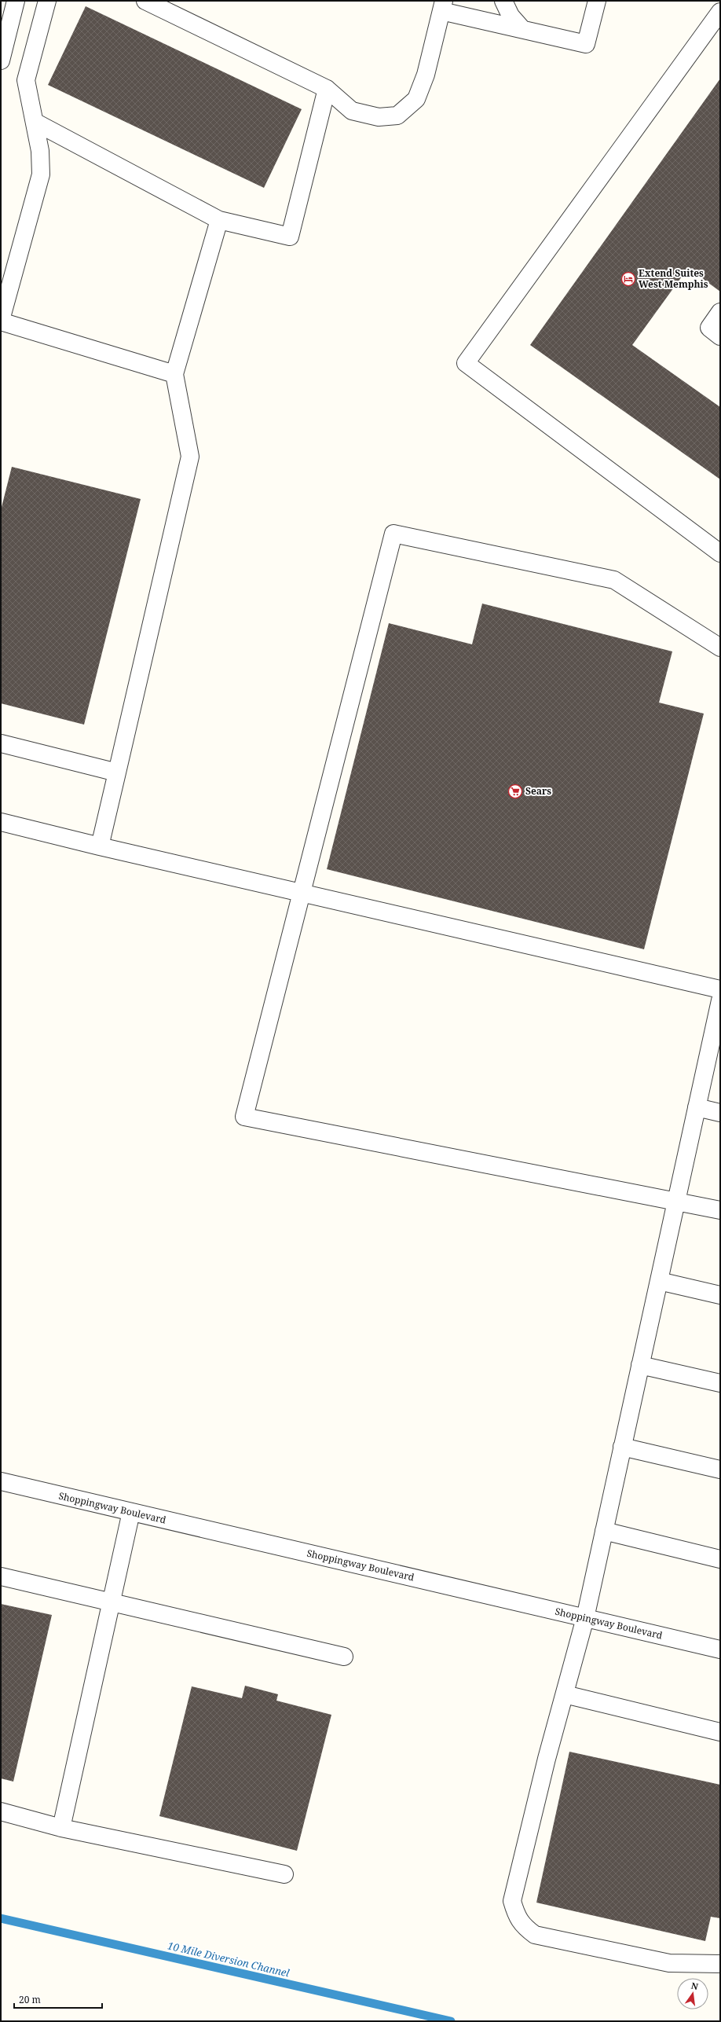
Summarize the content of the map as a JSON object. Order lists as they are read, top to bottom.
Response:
{
  "streets": {
    "street": ["Shoppingway Boulevard"]
  },
  "water": ["10 Mile Diversion Channel"],
  "places": {
    "hotel": ["Extend Suites West Memphis"],
    "supermarket": ["Sears"]
  },
  "scale_bar": "20 m",
  "north": "top"
}
